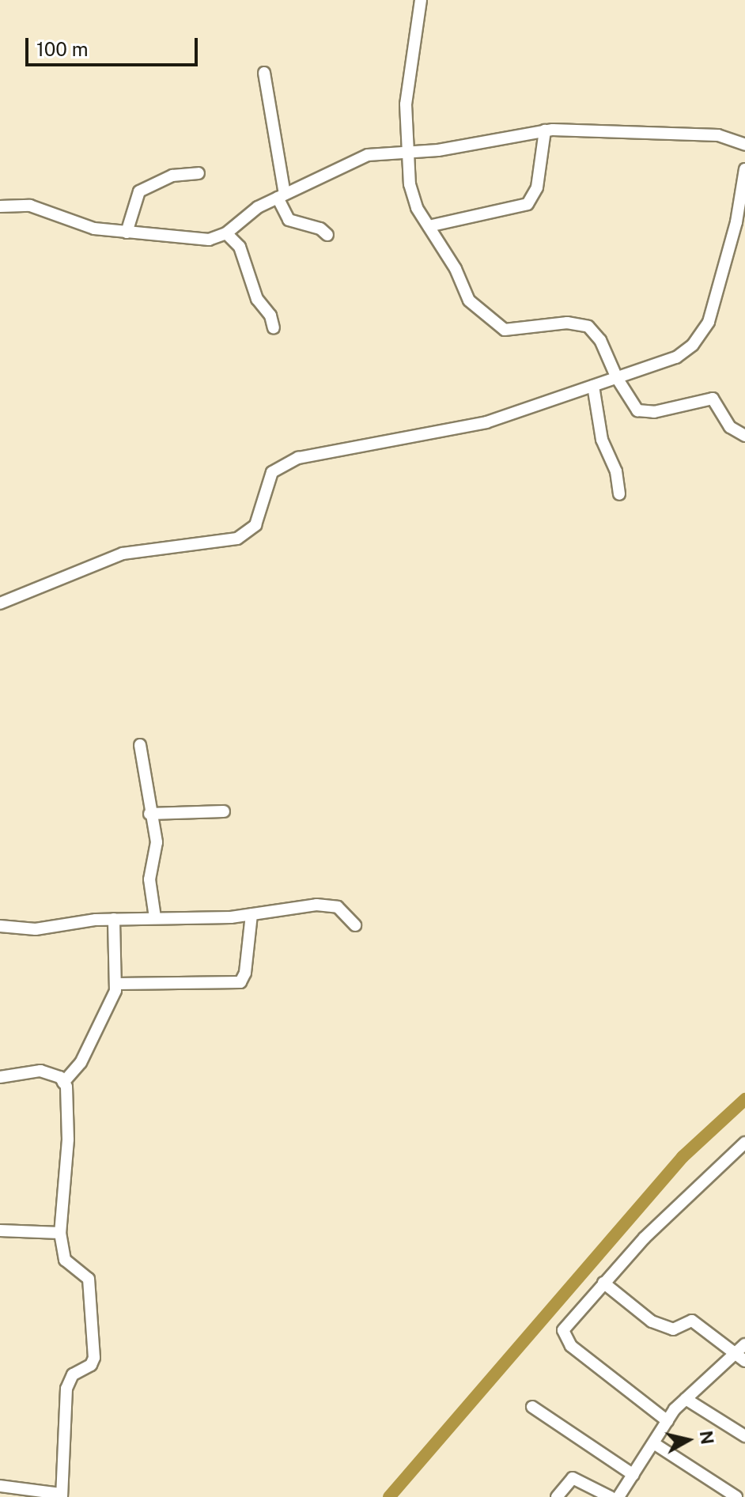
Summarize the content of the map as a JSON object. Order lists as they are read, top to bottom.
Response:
{
  "scale_bar": "100 m",
  "north": "right"
}
